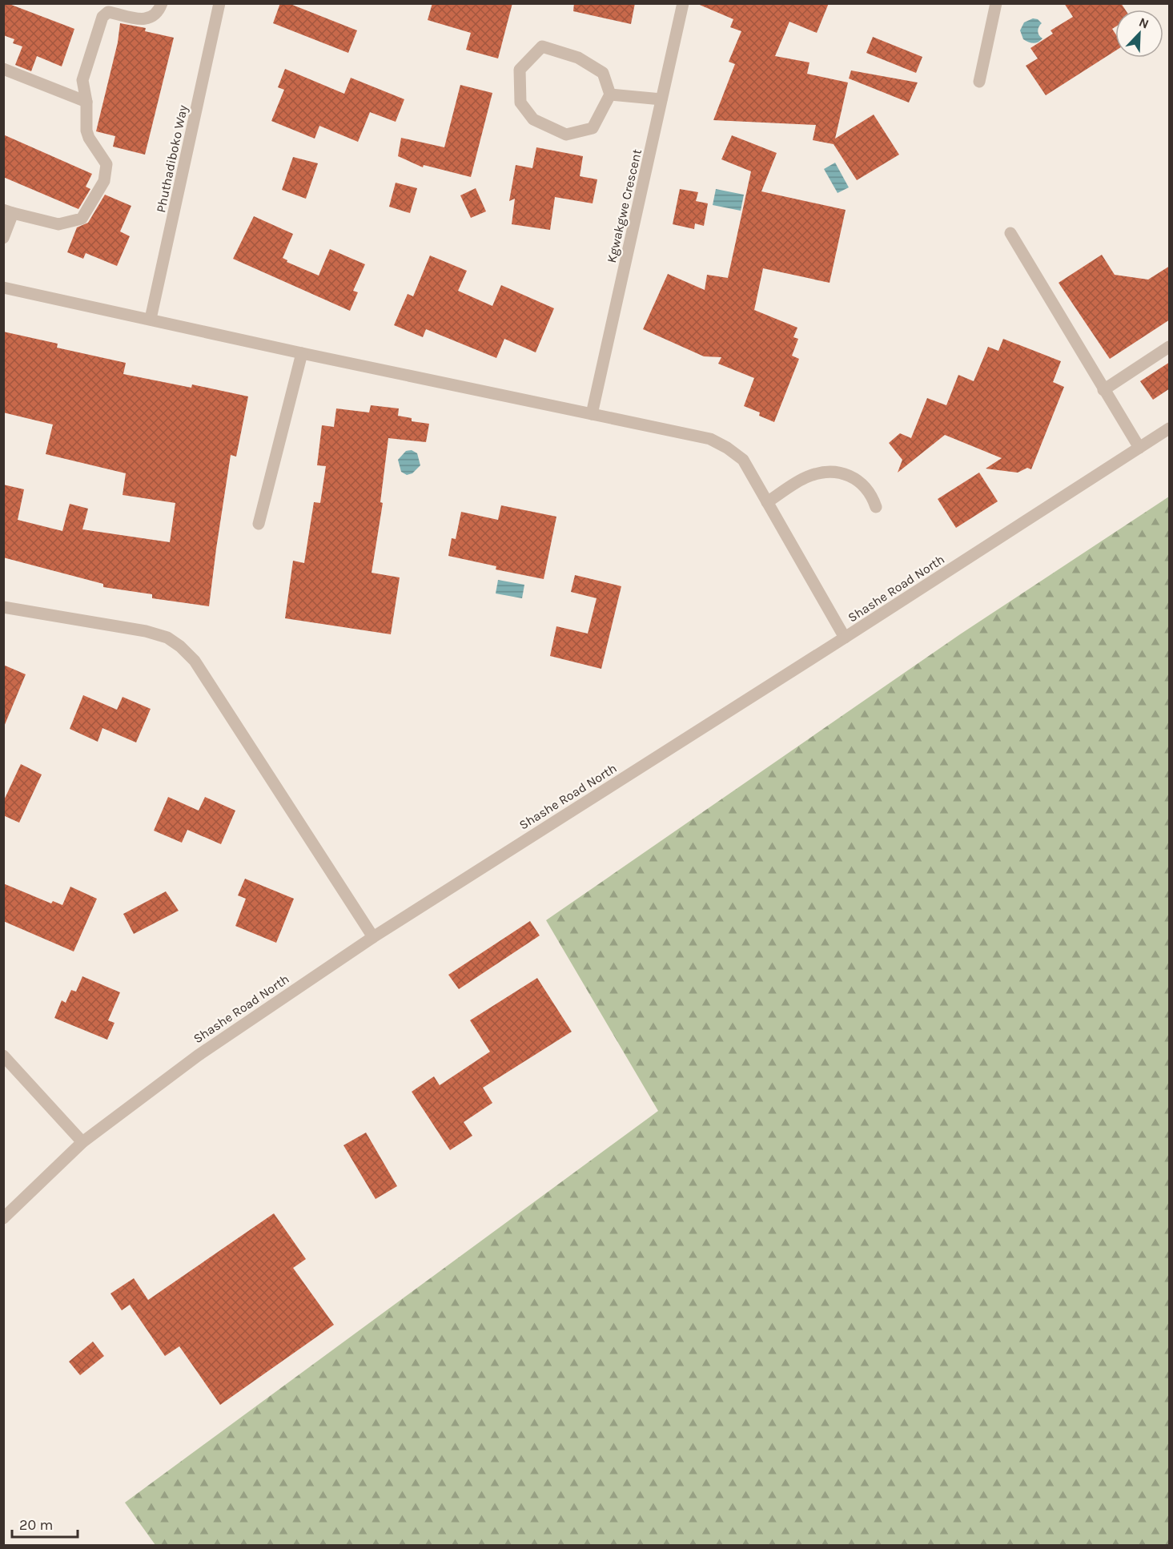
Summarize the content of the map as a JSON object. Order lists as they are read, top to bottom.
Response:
{
  "streets": {
    "street": ["Phuthadiboko Way", "Kgwakgwe Crescent", "Shashe Road North"]
  },
  "scale_bar": "20 m",
  "north": "top right"
}
